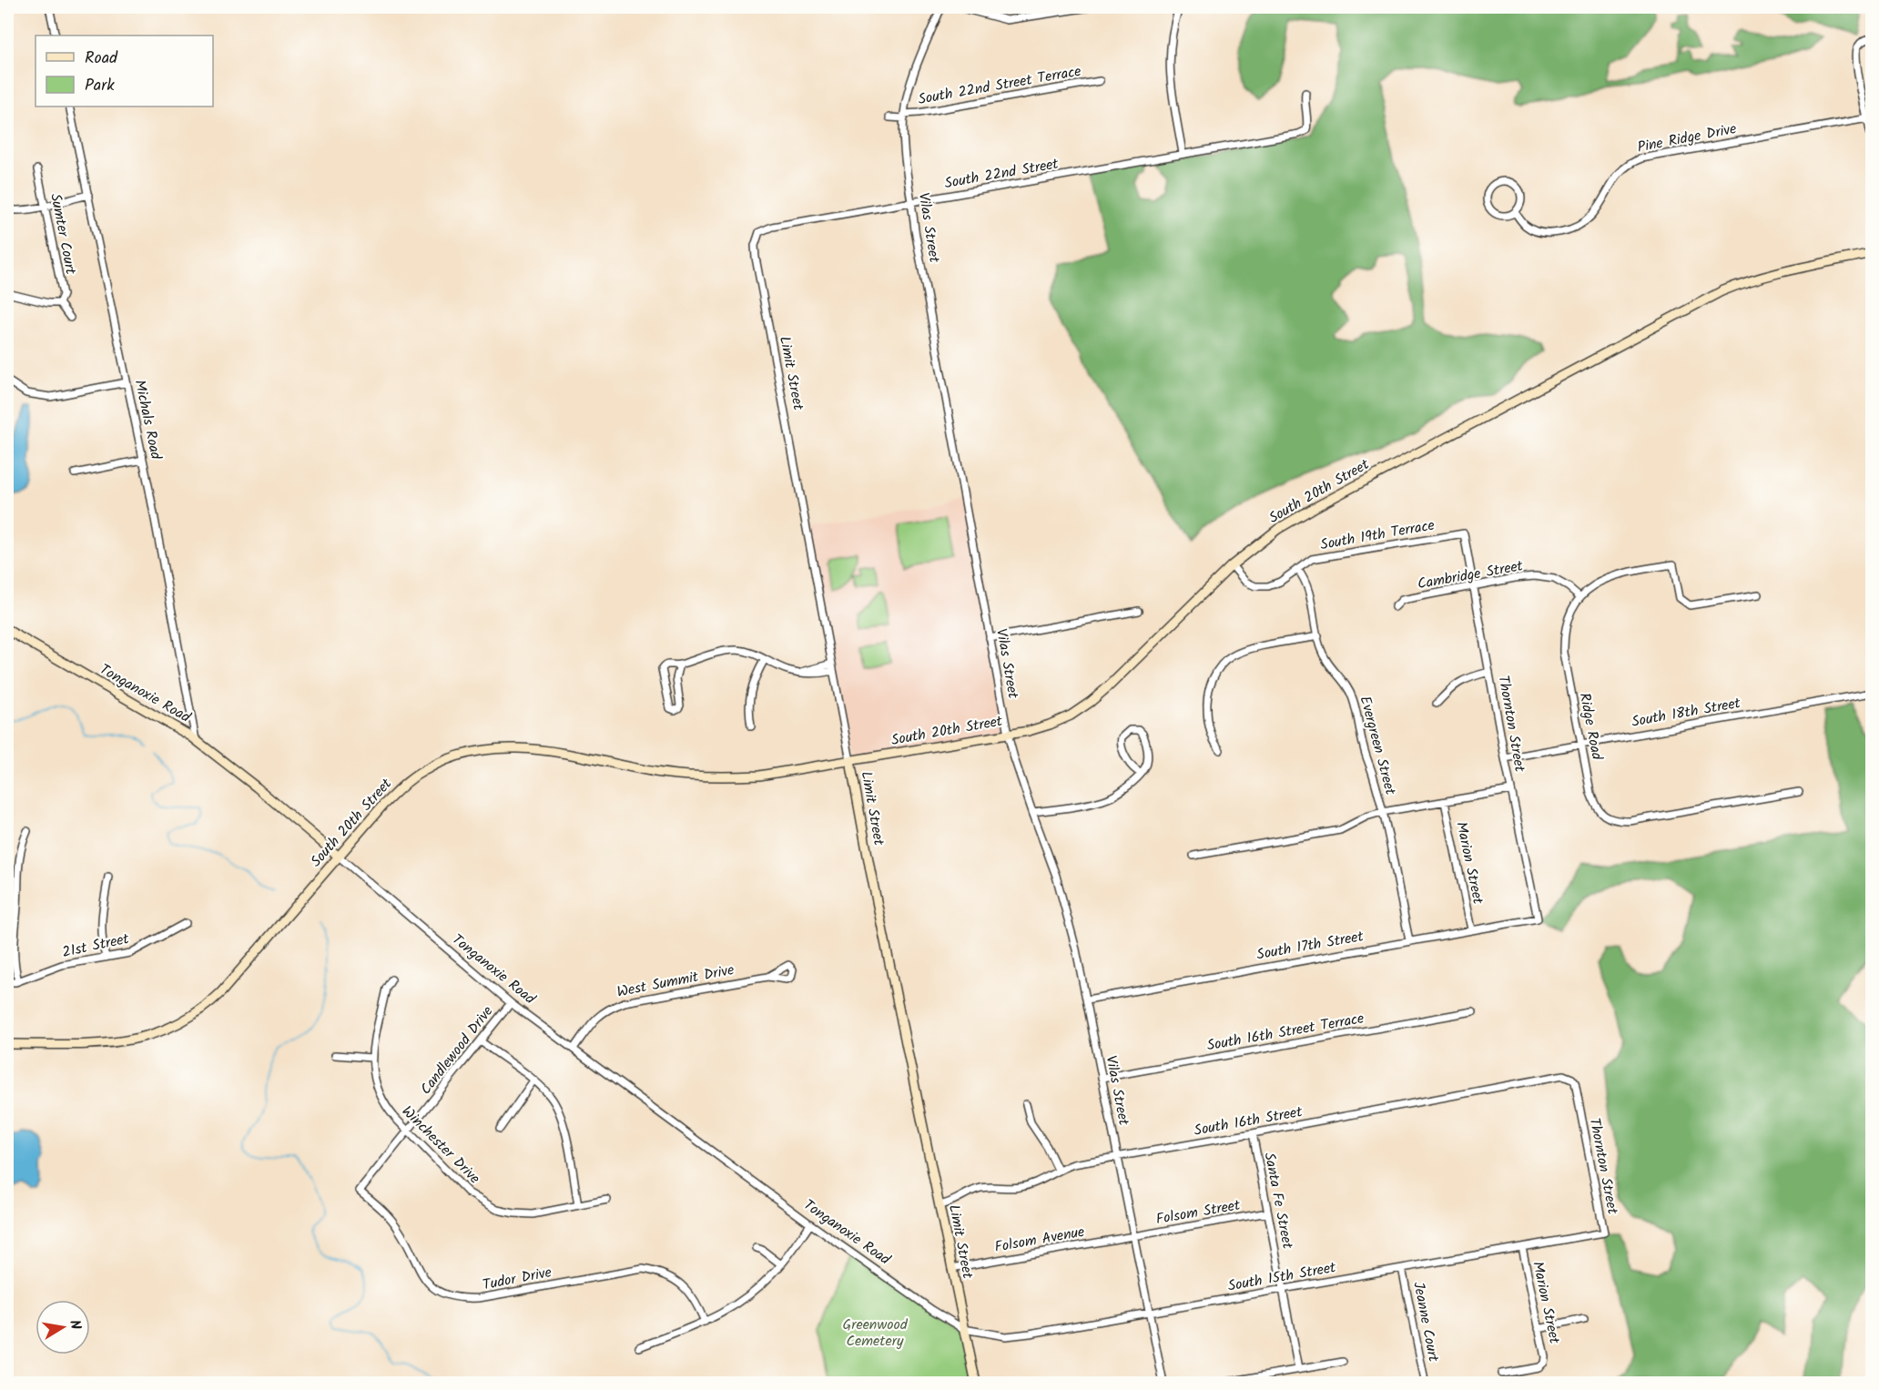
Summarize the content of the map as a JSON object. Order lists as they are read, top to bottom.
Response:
{
  "streets": {
    "main road": ["Limit Street", "South 20th Street", "Tonganoxie Road"],
    "street": [
      "South 22nd Street Terrace",
      "Pine Ridge Drive",
      "South 22nd Street",
      "Vilas Street",
      "Sumter Court",
      "Michals Road",
      "South 19th Terrace",
      "Cambridge Street",
      "South 18th Street",
      "Thornton Street",
      "Ridge Road",
      "Evergreen Street",
      "Marion Street",
      "21st Street",
      "South 17th Street",
      "West Summit Drive",
      "South 16th Street Terrace",
      "Candlewood Drive",
      "South 16th Street",
      "Winchester Drive",
      "Santa Fe Street",
      "Folsom Street",
      "Folsom Avenue",
      "South 15th Street",
      "Tudor Drive",
      "Jeanne Court"
    ]
  },
  "crossings": [
    ["South 22nd Street Terrace", "Vilas Street"],
    ["South 22nd Street", "Vilas Street"],
    ["South 22nd Street", "Limit Street"],
    ["Vilas Street", "South 20th Street"],
    ["Vilas Street", "South 17th Street"],
    ["Vilas Street", "South 16th Street Terrace"],
    ["Vilas Street", "South 16th Street"],
    ["Vilas Street", "Folsom Street"],
    ["Vilas Street", "Folsom Avenue"],
    ["Vilas Street", "South 15th Street"],
    ["Limit Street", "South 20th Street"],
    ["Limit Street", "Tonganoxie Road"],
    ["Limit Street", "South 16th Street"],
    ["Limit Street", "Folsom Avenue"],
    ["Limit Street", "South 15th Street"],
    ["Michals Road", "Tonganoxie Road"],
    ["South 20th Street", "South 19th Terrace"],
    ["South 20th Street", "Tonganoxie Road"],
    ["South 19th Terrace", "Thornton Street"],
    ["South 19th Terrace", "Evergreen Street"],
    ["Cambridge Street", "Thornton Street"],
    ["Cambridge Street", "Ridge Road"],
    ["Tonganoxie Road", "West Summit Drive"],
    ["Tonganoxie Road", "Candlewood Drive"],
    ["Tonganoxie Road", "South 15th Street"],
    ["South 18th Street", "Thornton Street"],
    ["South 18th Street", "Ridge Road"],
    ["Thornton Street", "South 17th Street"],
    ["Thornton Street", "South 16th Street"],
    ["Thornton Street", "South 15th Street"],
    ["Evergreen Street", "South 17th Street"],
    ["Marion Street", "South 17th Street"],
    ["Marion Street", "South 15th Street"],
    ["Candlewood Drive", "Winchester Drive"],
    ["Candlewood Drive", "Tudor Drive"],
    ["South 16th Street", "Santa Fe Street"],
    ["Santa Fe Street", "Folsom Street"],
    ["Santa Fe Street", "South 15th Street"],
    ["Folsom Street", "Folsom Avenue"],
    ["South 15th Street", "Jeanne Court"]
  ],
  "parks": ["Greenwood Cemetery"],
  "legend": ["Road", "Park"],
  "north": "right"
}
